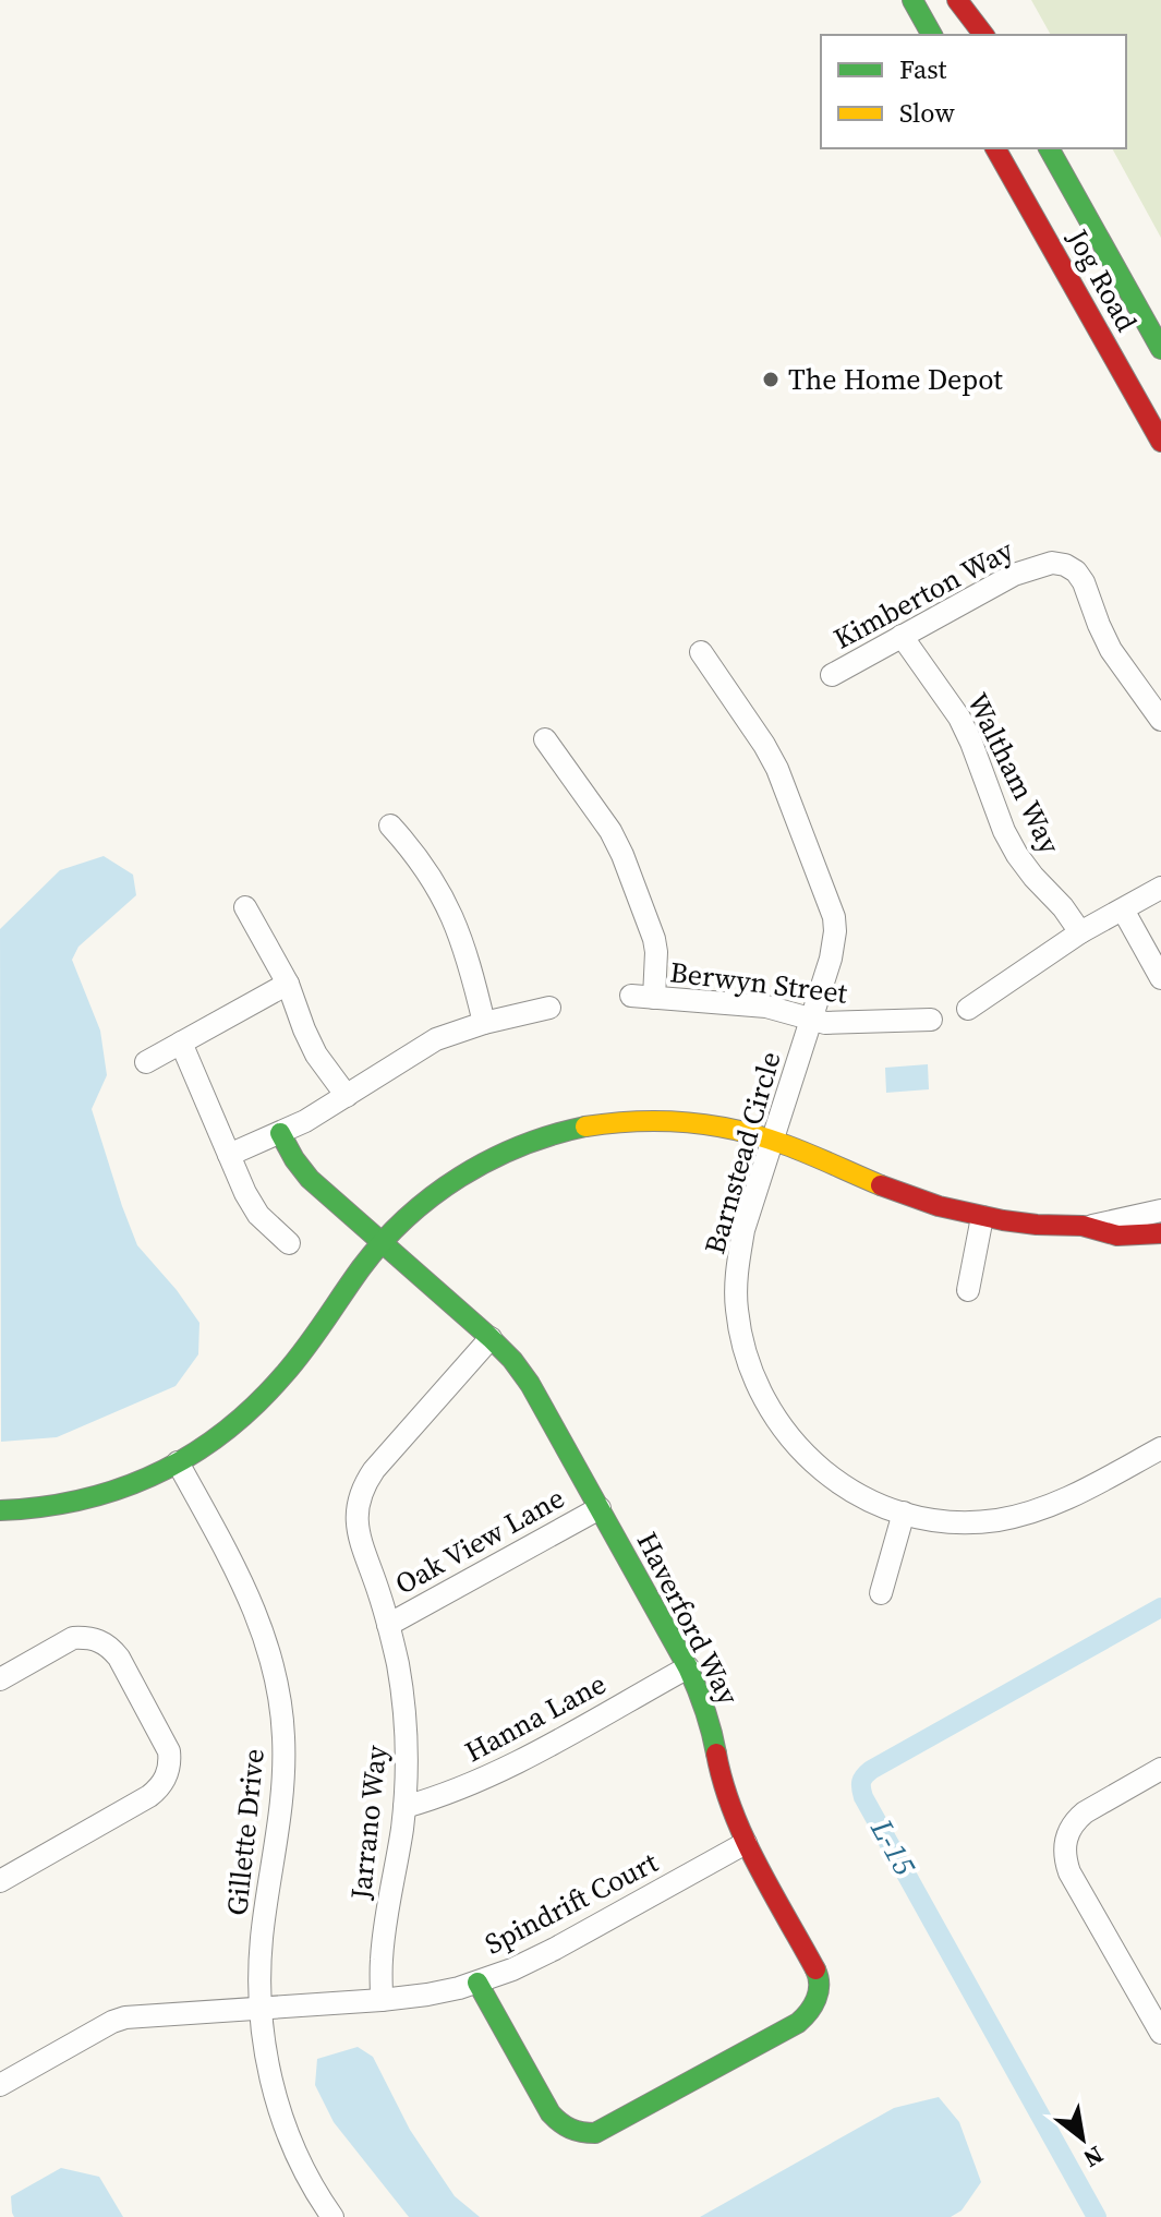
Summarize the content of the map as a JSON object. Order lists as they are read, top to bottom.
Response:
{
  "streets": {
    "street": [
      "Jog Road",
      "Kimberton Way",
      "Waltham Way",
      "Berwyn Street",
      "Barnstead Circle",
      "Oak View Lane",
      "Haverford Way",
      "Hanna Lane",
      "Jarrano Way",
      "Gillette Drive",
      "Spindrift Court"
    ]
  },
  "crossings": [
    ["Kimberton Way", "Waltham Way"],
    ["Berwyn Street", "Barnstead Circle"],
    ["Oak View Lane", "Haverford Way"],
    ["Oak View Lane", "Jarrano Way"],
    ["Haverford Way", "Hanna Lane"],
    ["Haverford Way", "Jarrano Way"],
    ["Haverford Way", "Spindrift Court"],
    ["Hanna Lane", "Jarrano Way"],
    ["Jarrano Way", "Spindrift Court"],
    ["Gillette Drive", "Spindrift Court"]
  ],
  "water": ["L-15"],
  "places": ["The Home Depot"],
  "legend": ["Fast", "Slow"],
  "north": "bottom right"
}
